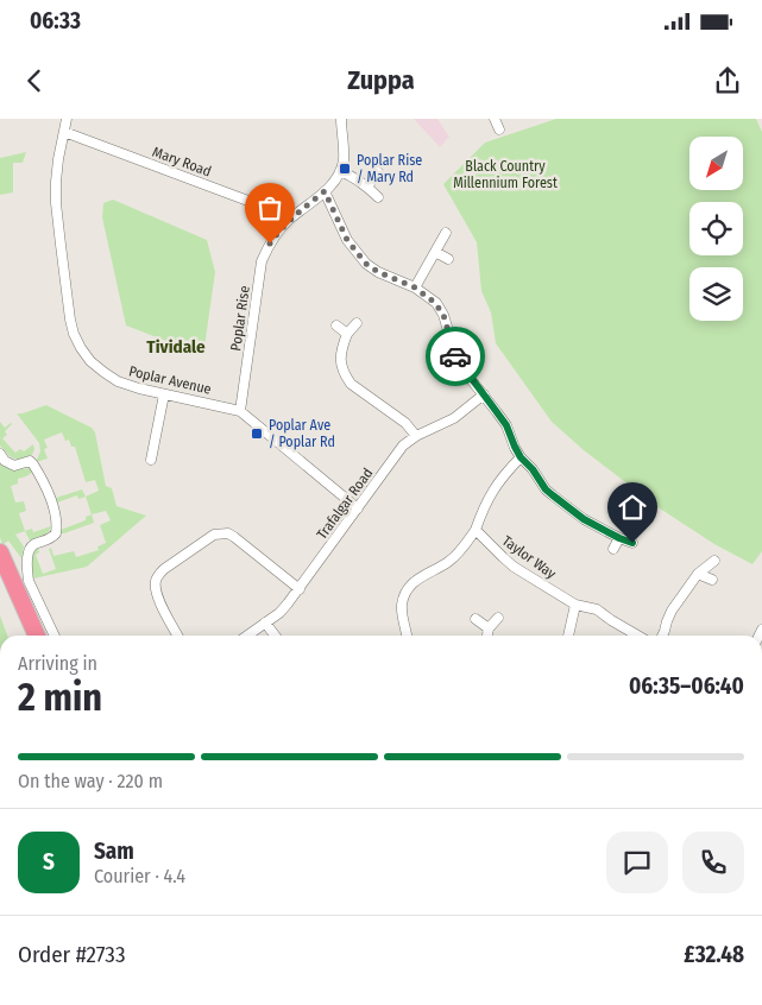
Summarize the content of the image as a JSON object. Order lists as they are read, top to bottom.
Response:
{
  "streets": {
    "street": [
      "Mary Road",
      "Poplar Rise",
      "Poplar Avenue",
      "Trafalgar Road",
      "Taylor Way"
    ]
  },
  "crossings": [
    ["Mary Road", "Poplar Rise"],
    ["Mary Road", "Poplar Avenue"],
    ["Poplar Rise", "Poplar Avenue"],
    ["Poplar Avenue", "Trafalgar Road"]
  ],
  "districts": ["Tividale"],
  "parks": ["Black Country Millennium Forest"],
  "places": {
    "transit": ["Poplar Rise / Mary Rd", "Poplar Ave / Poplar Rd"]
  },
  "north": "bottom left",
  "page": {
    "status": "06:33",
    "header": "Zuppa",
    "heading": ["2 min", "Arriving in", "06:35–06:40"],
    "panel": [
      "Sam",
      "Courier · 4.4",
      "Order #2733",
      "£32.48"
    ],
    "bar": "On the way · 220 m",
    "round": "S"
  }
}
